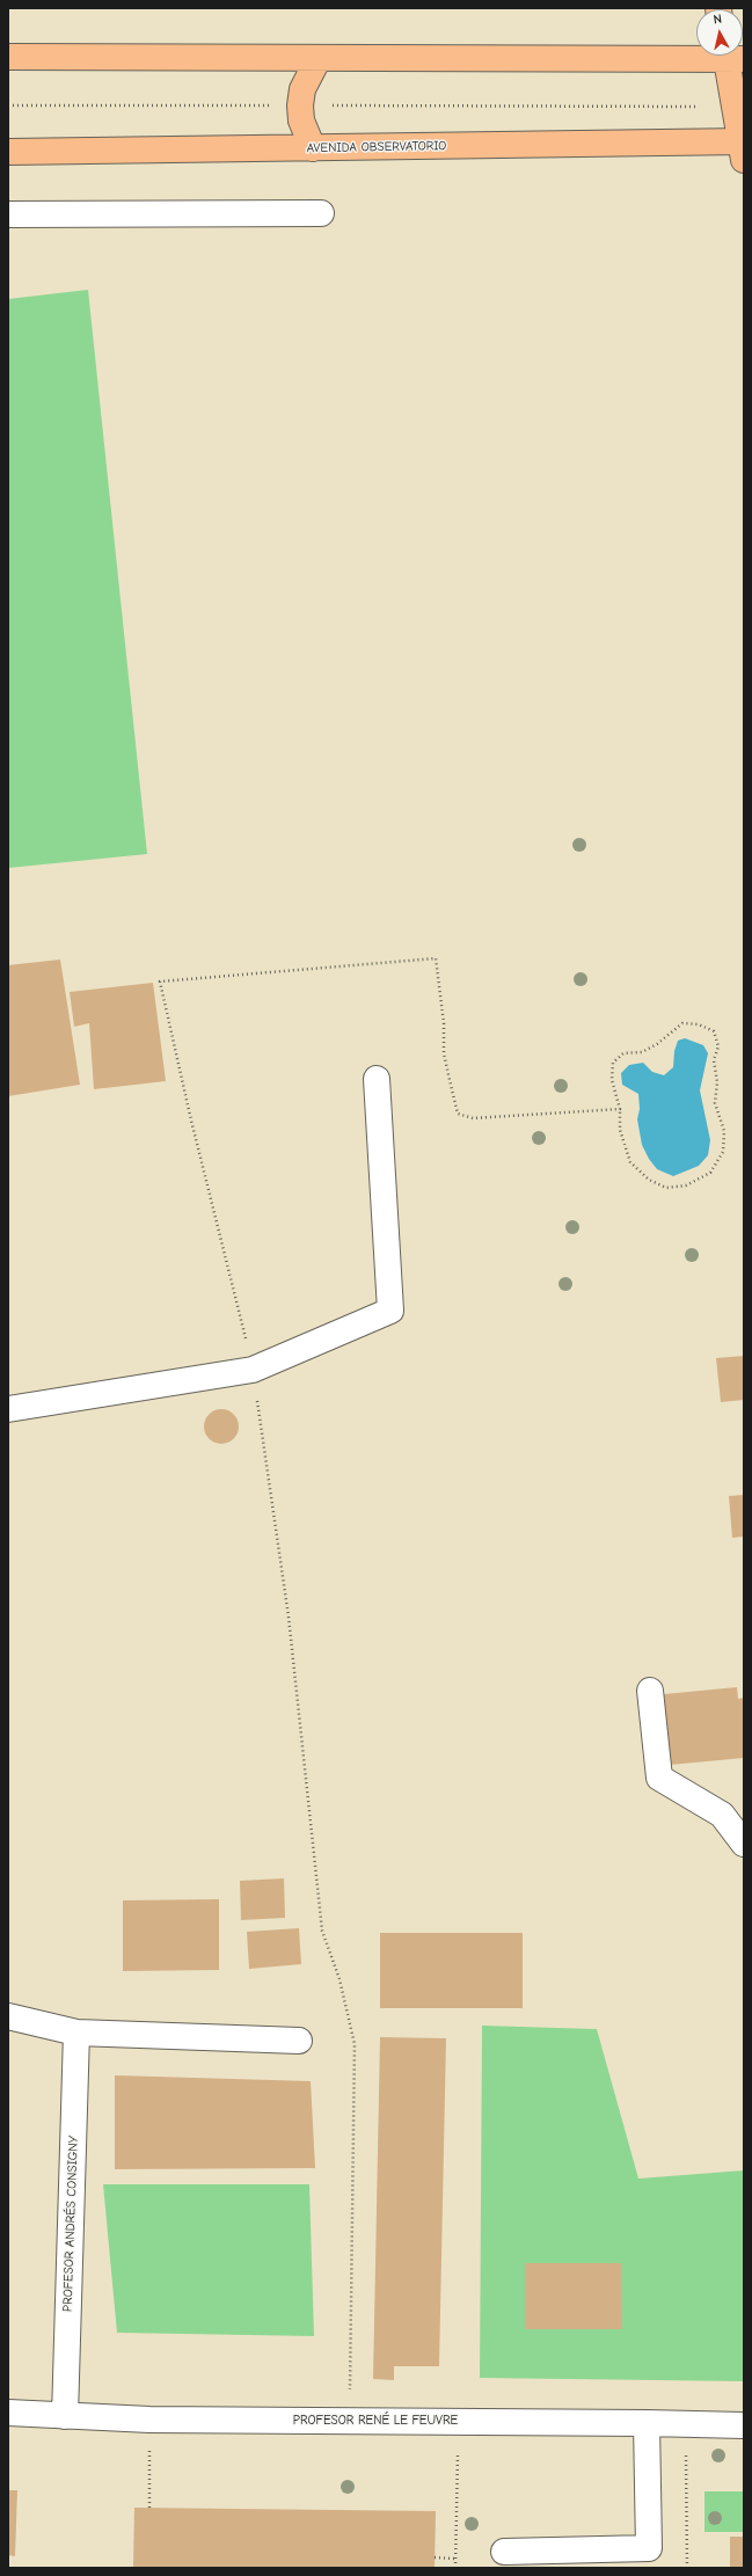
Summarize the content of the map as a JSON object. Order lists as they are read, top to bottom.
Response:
{
  "streets": {
    "main road": ["AVENIDA OBSERVATORIO"],
    "lane": ["PROFESOR ANDRÉS CONSIGNY", "PROFESOR RENÉ LE FEUVRE"]
  },
  "crossings": [
    ["PROFESOR ANDRÉS CONSIGNY", "PROFESOR RENÉ LE FEUVRE"]
  ],
  "north": "top"
}
